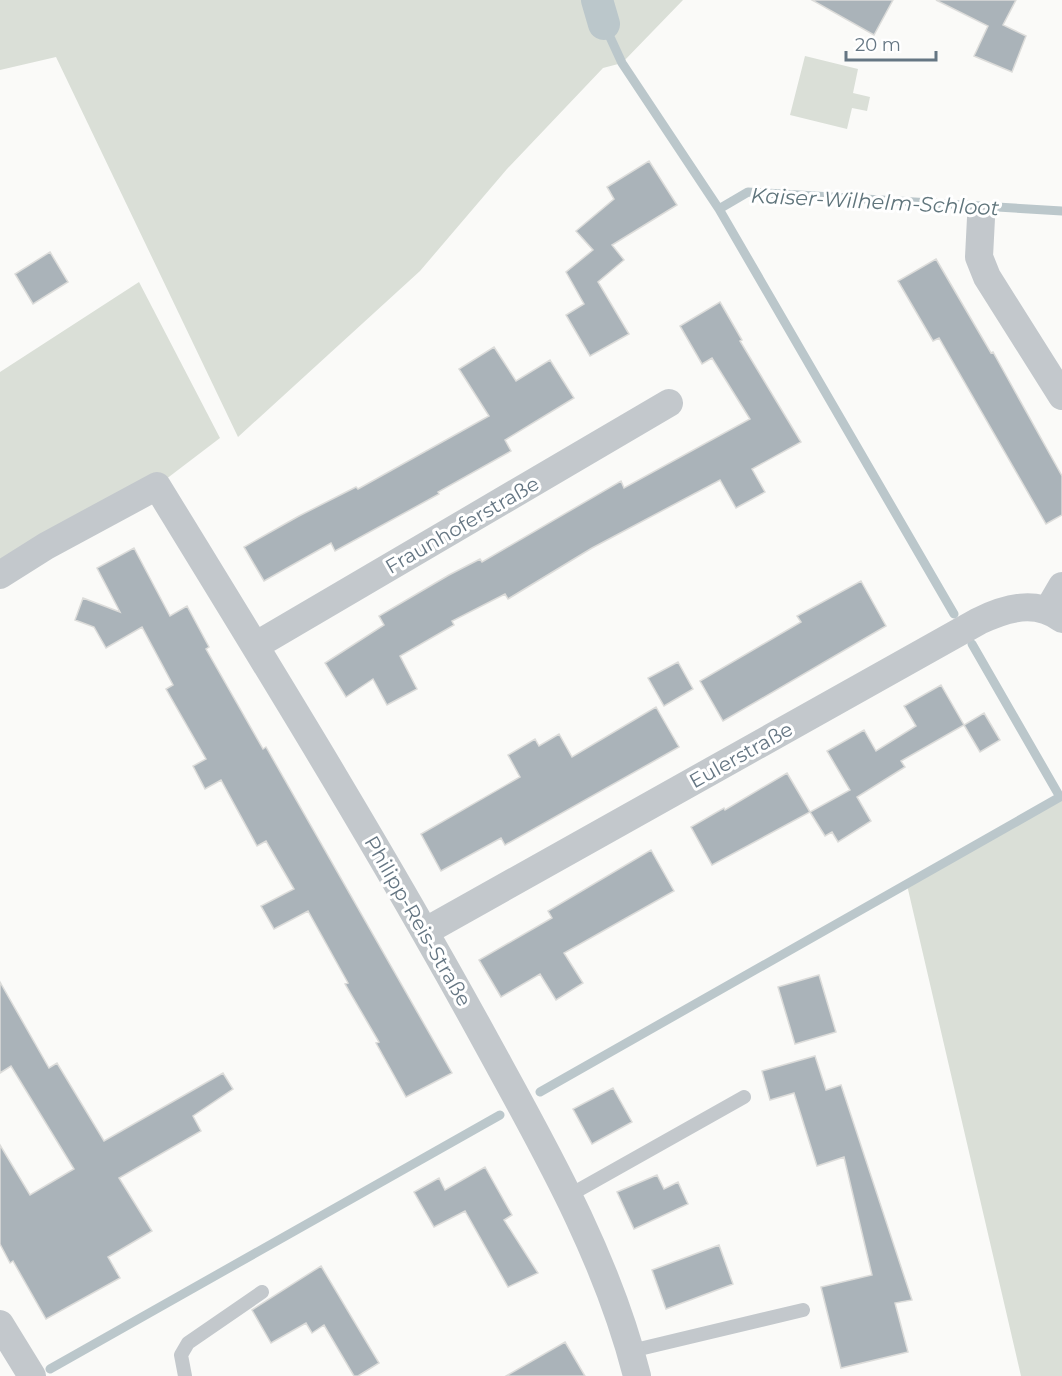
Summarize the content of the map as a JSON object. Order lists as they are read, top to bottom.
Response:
{
  "streets": {
    "street": ["Fraunhoferstraße", "Eulerstraße", "Philipp-Reis-Straße"]
  },
  "crossings": [
    ["Fraunhoferstraße", "Philipp-Reis-Straße"],
    ["Eulerstraße", "Philipp-Reis-Straße"]
  ],
  "water": ["Kaiser-Wilhelm-Schloot"],
  "scale_bar": "20 m"
}
